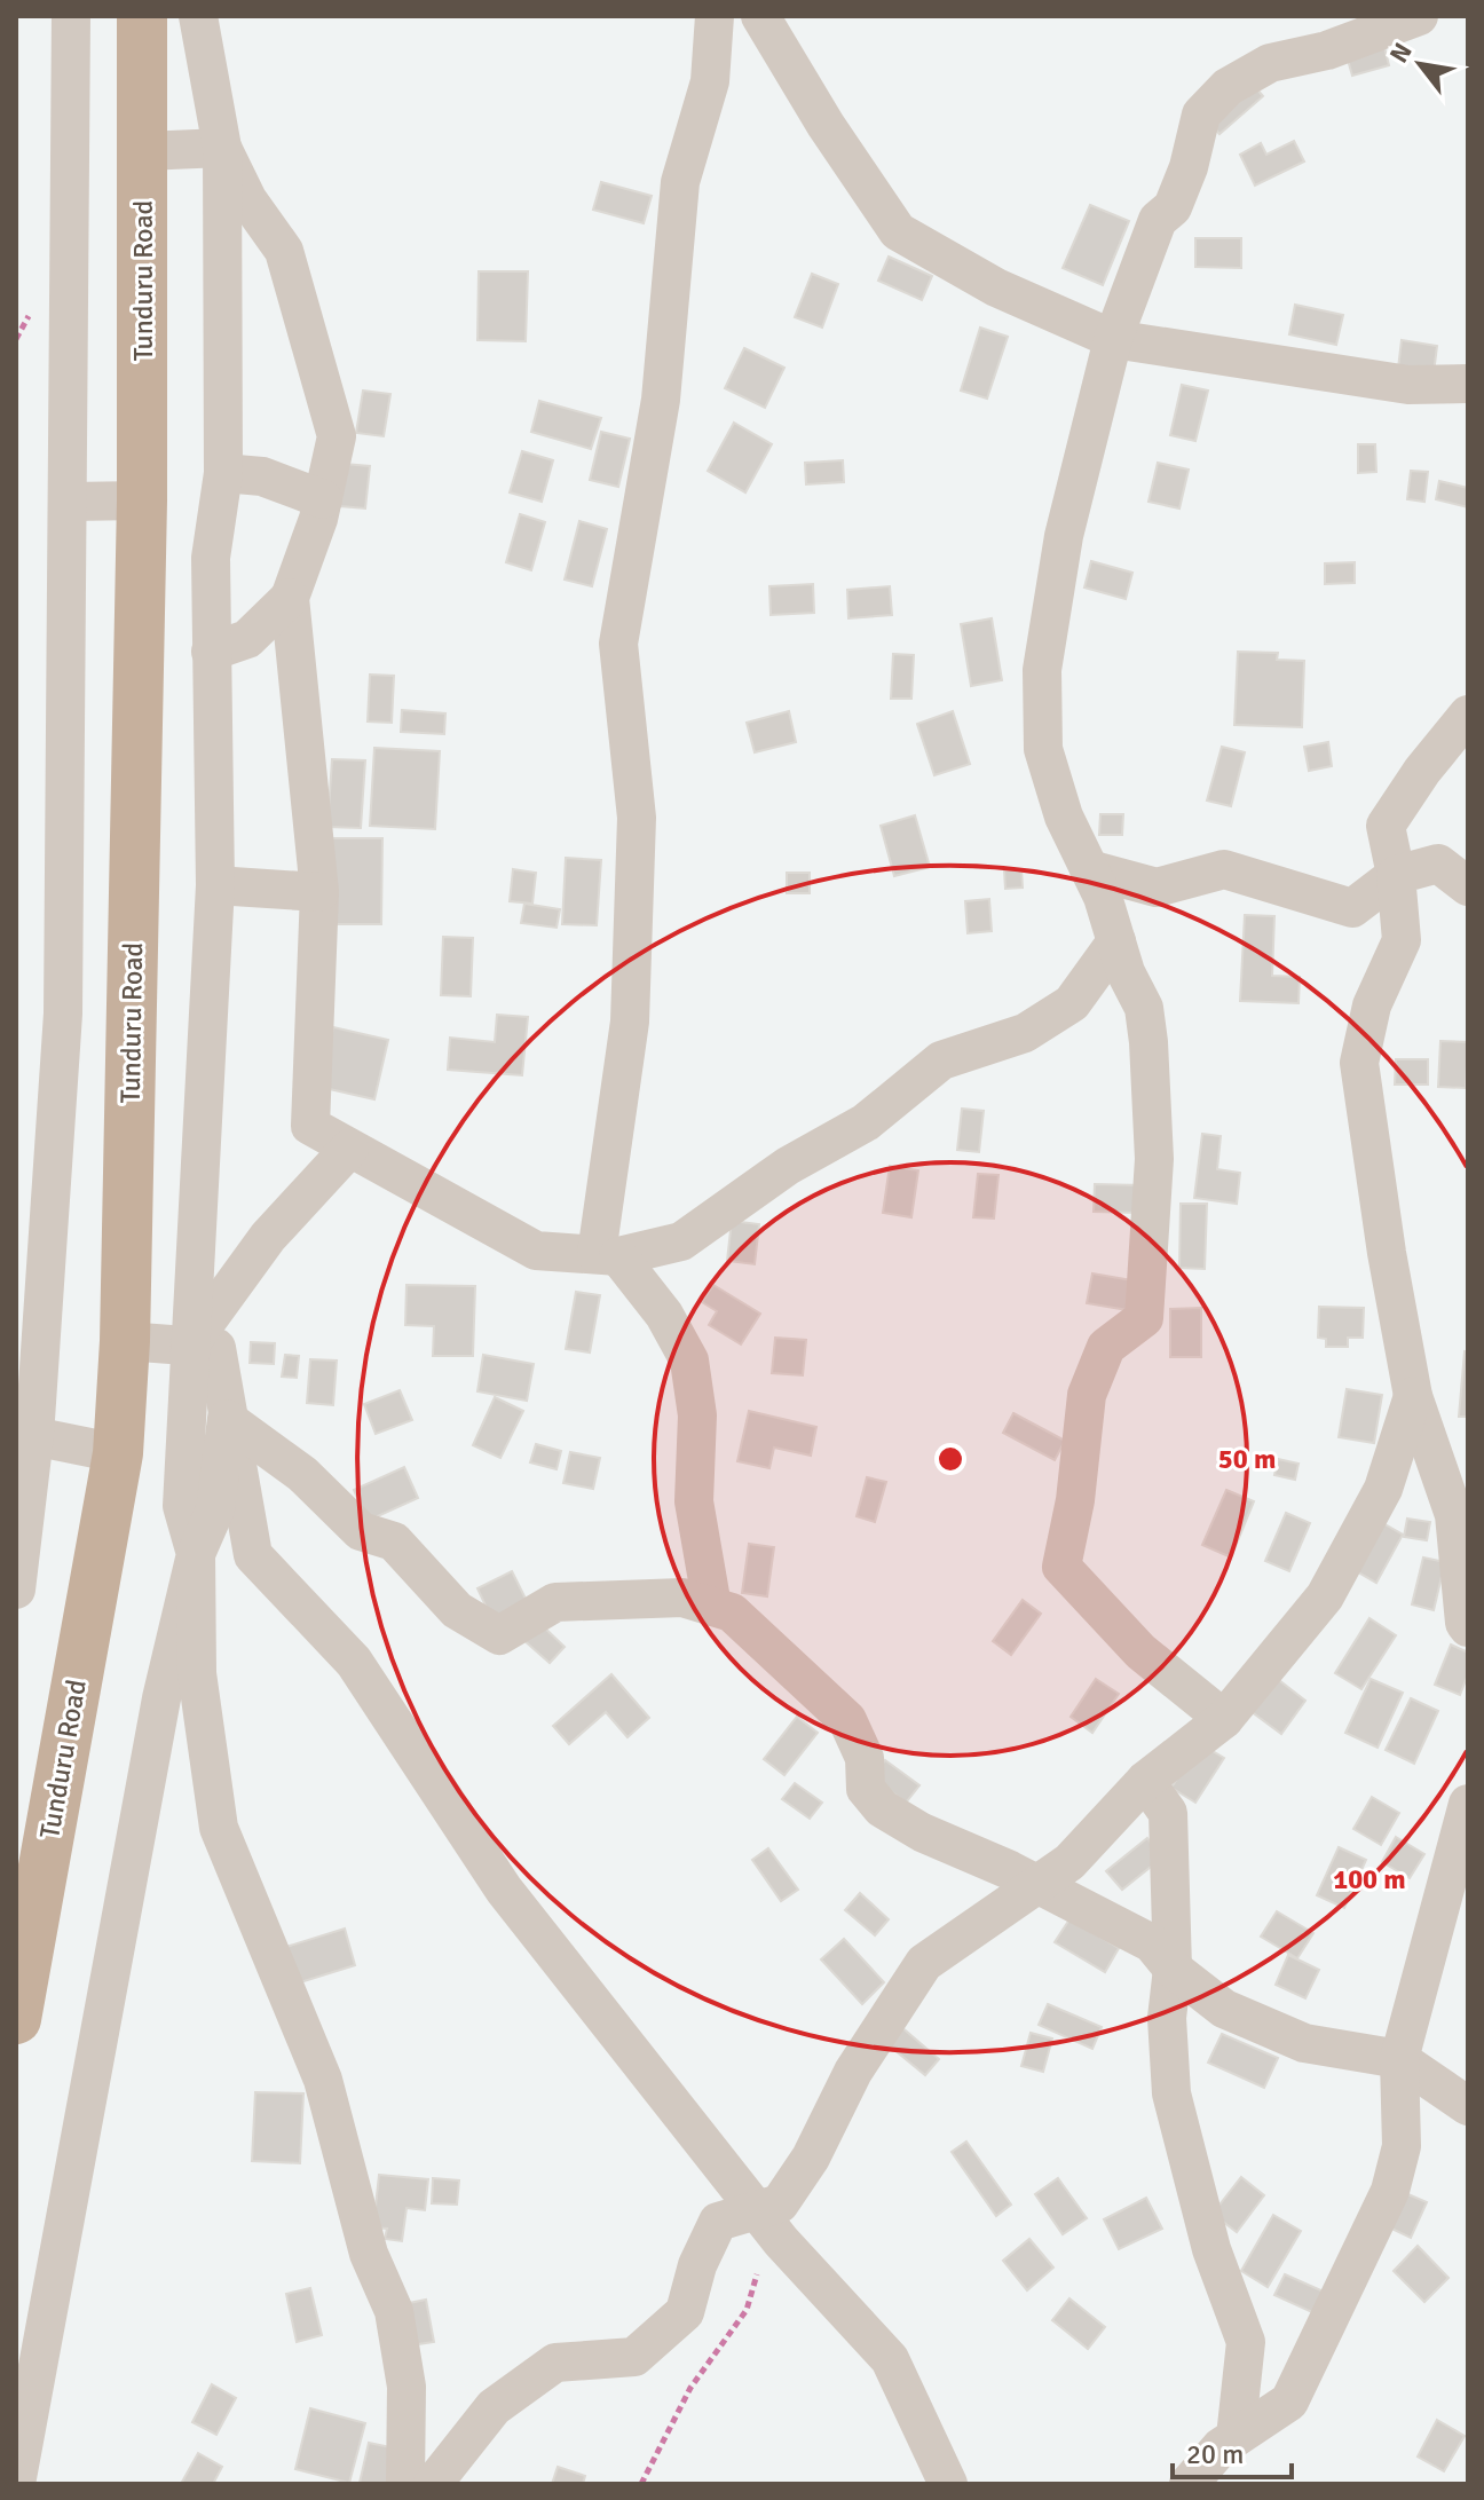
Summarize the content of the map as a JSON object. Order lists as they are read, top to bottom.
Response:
{
  "streets": {
    "highway": ["Tunduru Road"]
  },
  "scale_bar": "20 m",
  "north": "top left",
  "rings": ["50 m", "100 m"]
}
